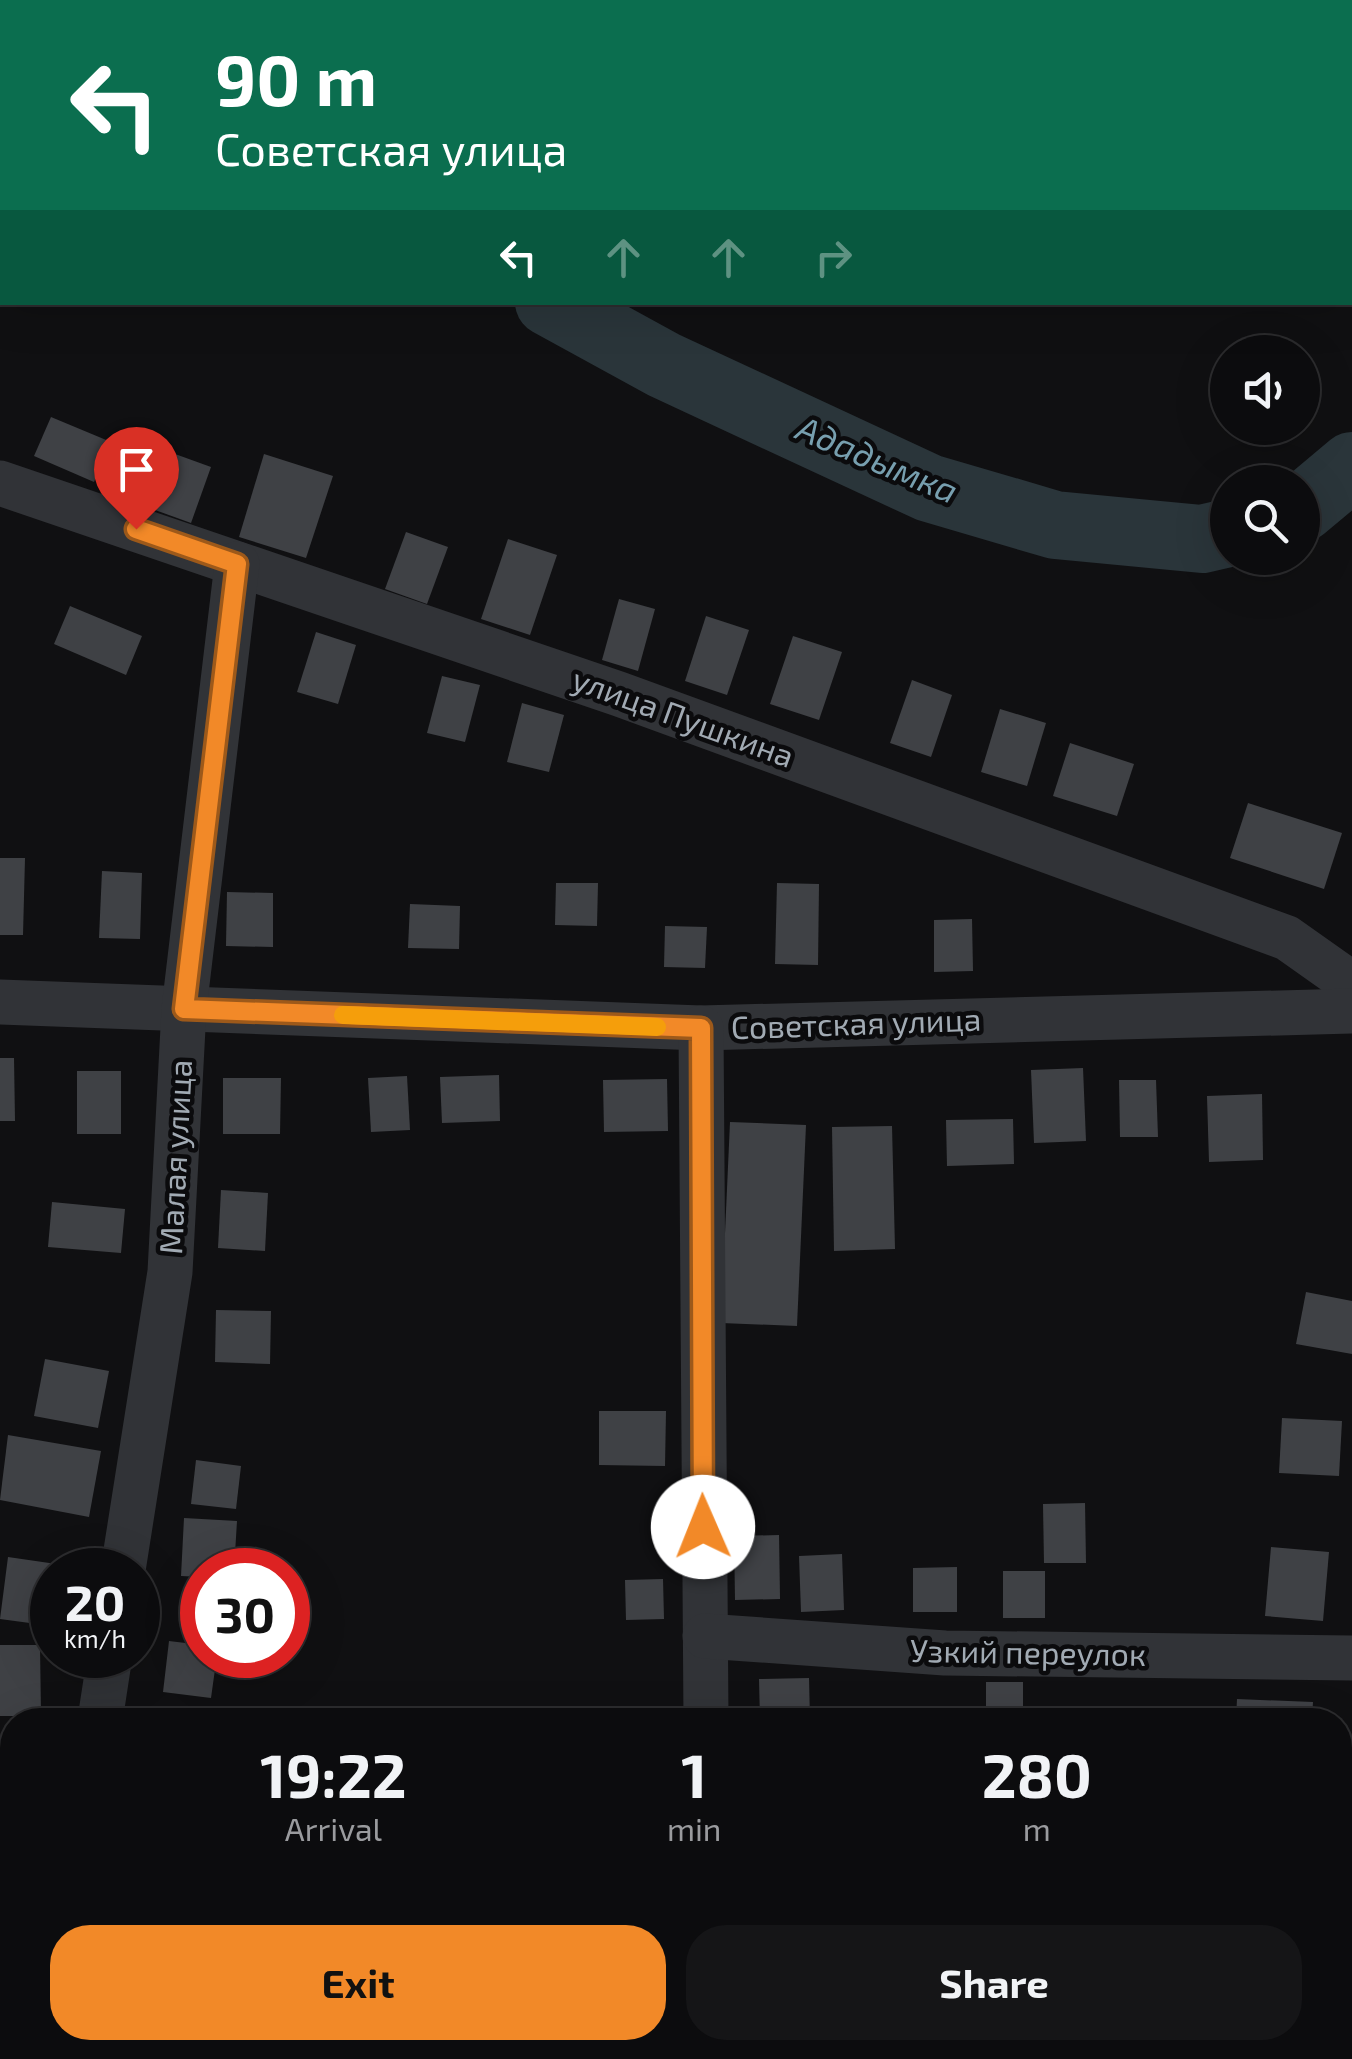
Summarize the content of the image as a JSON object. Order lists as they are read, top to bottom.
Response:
{
  "streets": {
    "street": [
      "улица Пушкина",
      "Советская улица",
      "Малая улица",
      "Узкий переулок"
    ]
  },
  "crossings": [
    ["улица Пушкина", "Малая улица"],
    ["Советская улица", "Малая улица"]
  ],
  "water": ["Ададымка"],
  "page": {
    "turn": ["90 m", "Советская улица"],
    "speed": "20 km/h",
    "limit": "30",
    "eta": [
      "19:22",
      "Arrival",
      "1",
      "min",
      "280",
      "m"
    ],
    "buttons": ["Exit", "Share"]
  }
}
